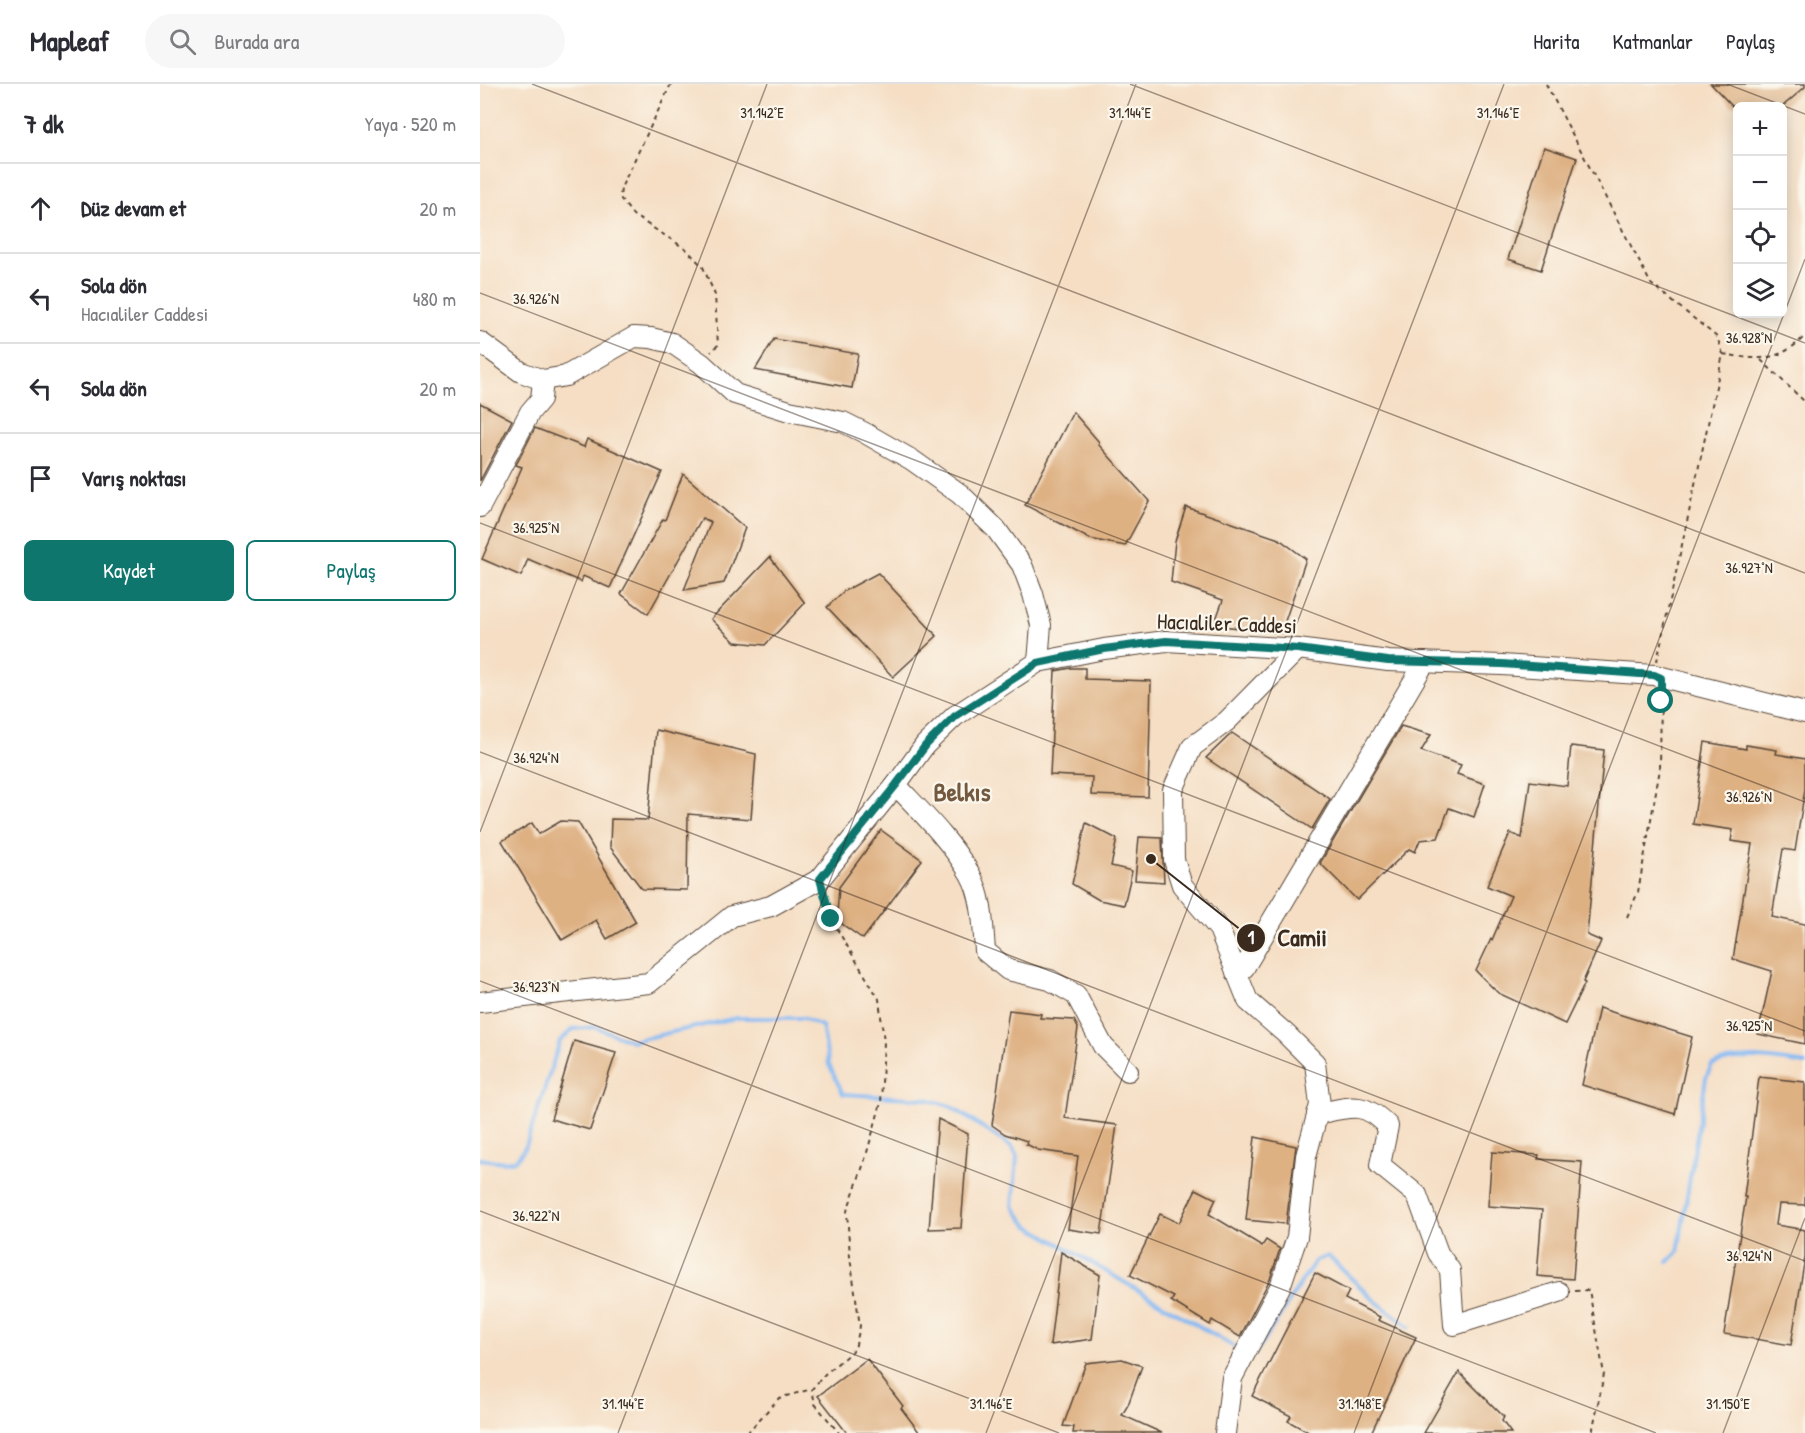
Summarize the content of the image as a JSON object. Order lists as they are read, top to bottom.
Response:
{
  "streets": {
    "street": ["Hacıaliler Caddesi"]
  },
  "districts": ["Belkıs"],
  "places": ["Camii"],
  "page": {
    "header": "Mapleaf",
    "search": "Burada ara",
    "nav": ["Harita", "Katmanlar", "Paylaş"],
    "heading": ["7 dk", "Yaya · 520 m"],
    "map_buttons": ["+", "−"],
    "list": [
      ["Düz devam et", "20 m"],
      ["Sola dön", "Hacıaliler Caddesi", "480 m"],
      ["Sola dön", "20 m"],
      "Varış noktası"
    ],
    "buttons": ["Kaydet", "Paylaş"]
  },
  "coordinates": [
    "31.142°E",
    "31.144°E",
    "31.146°E",
    "36.926°N",
    "36.928°N",
    "36.925°N",
    "36.927°N",
    "36.924°N",
    "36.923°N",
    "36.922°N",
    "31.148°E",
    "31.150°E"
  ]
}
